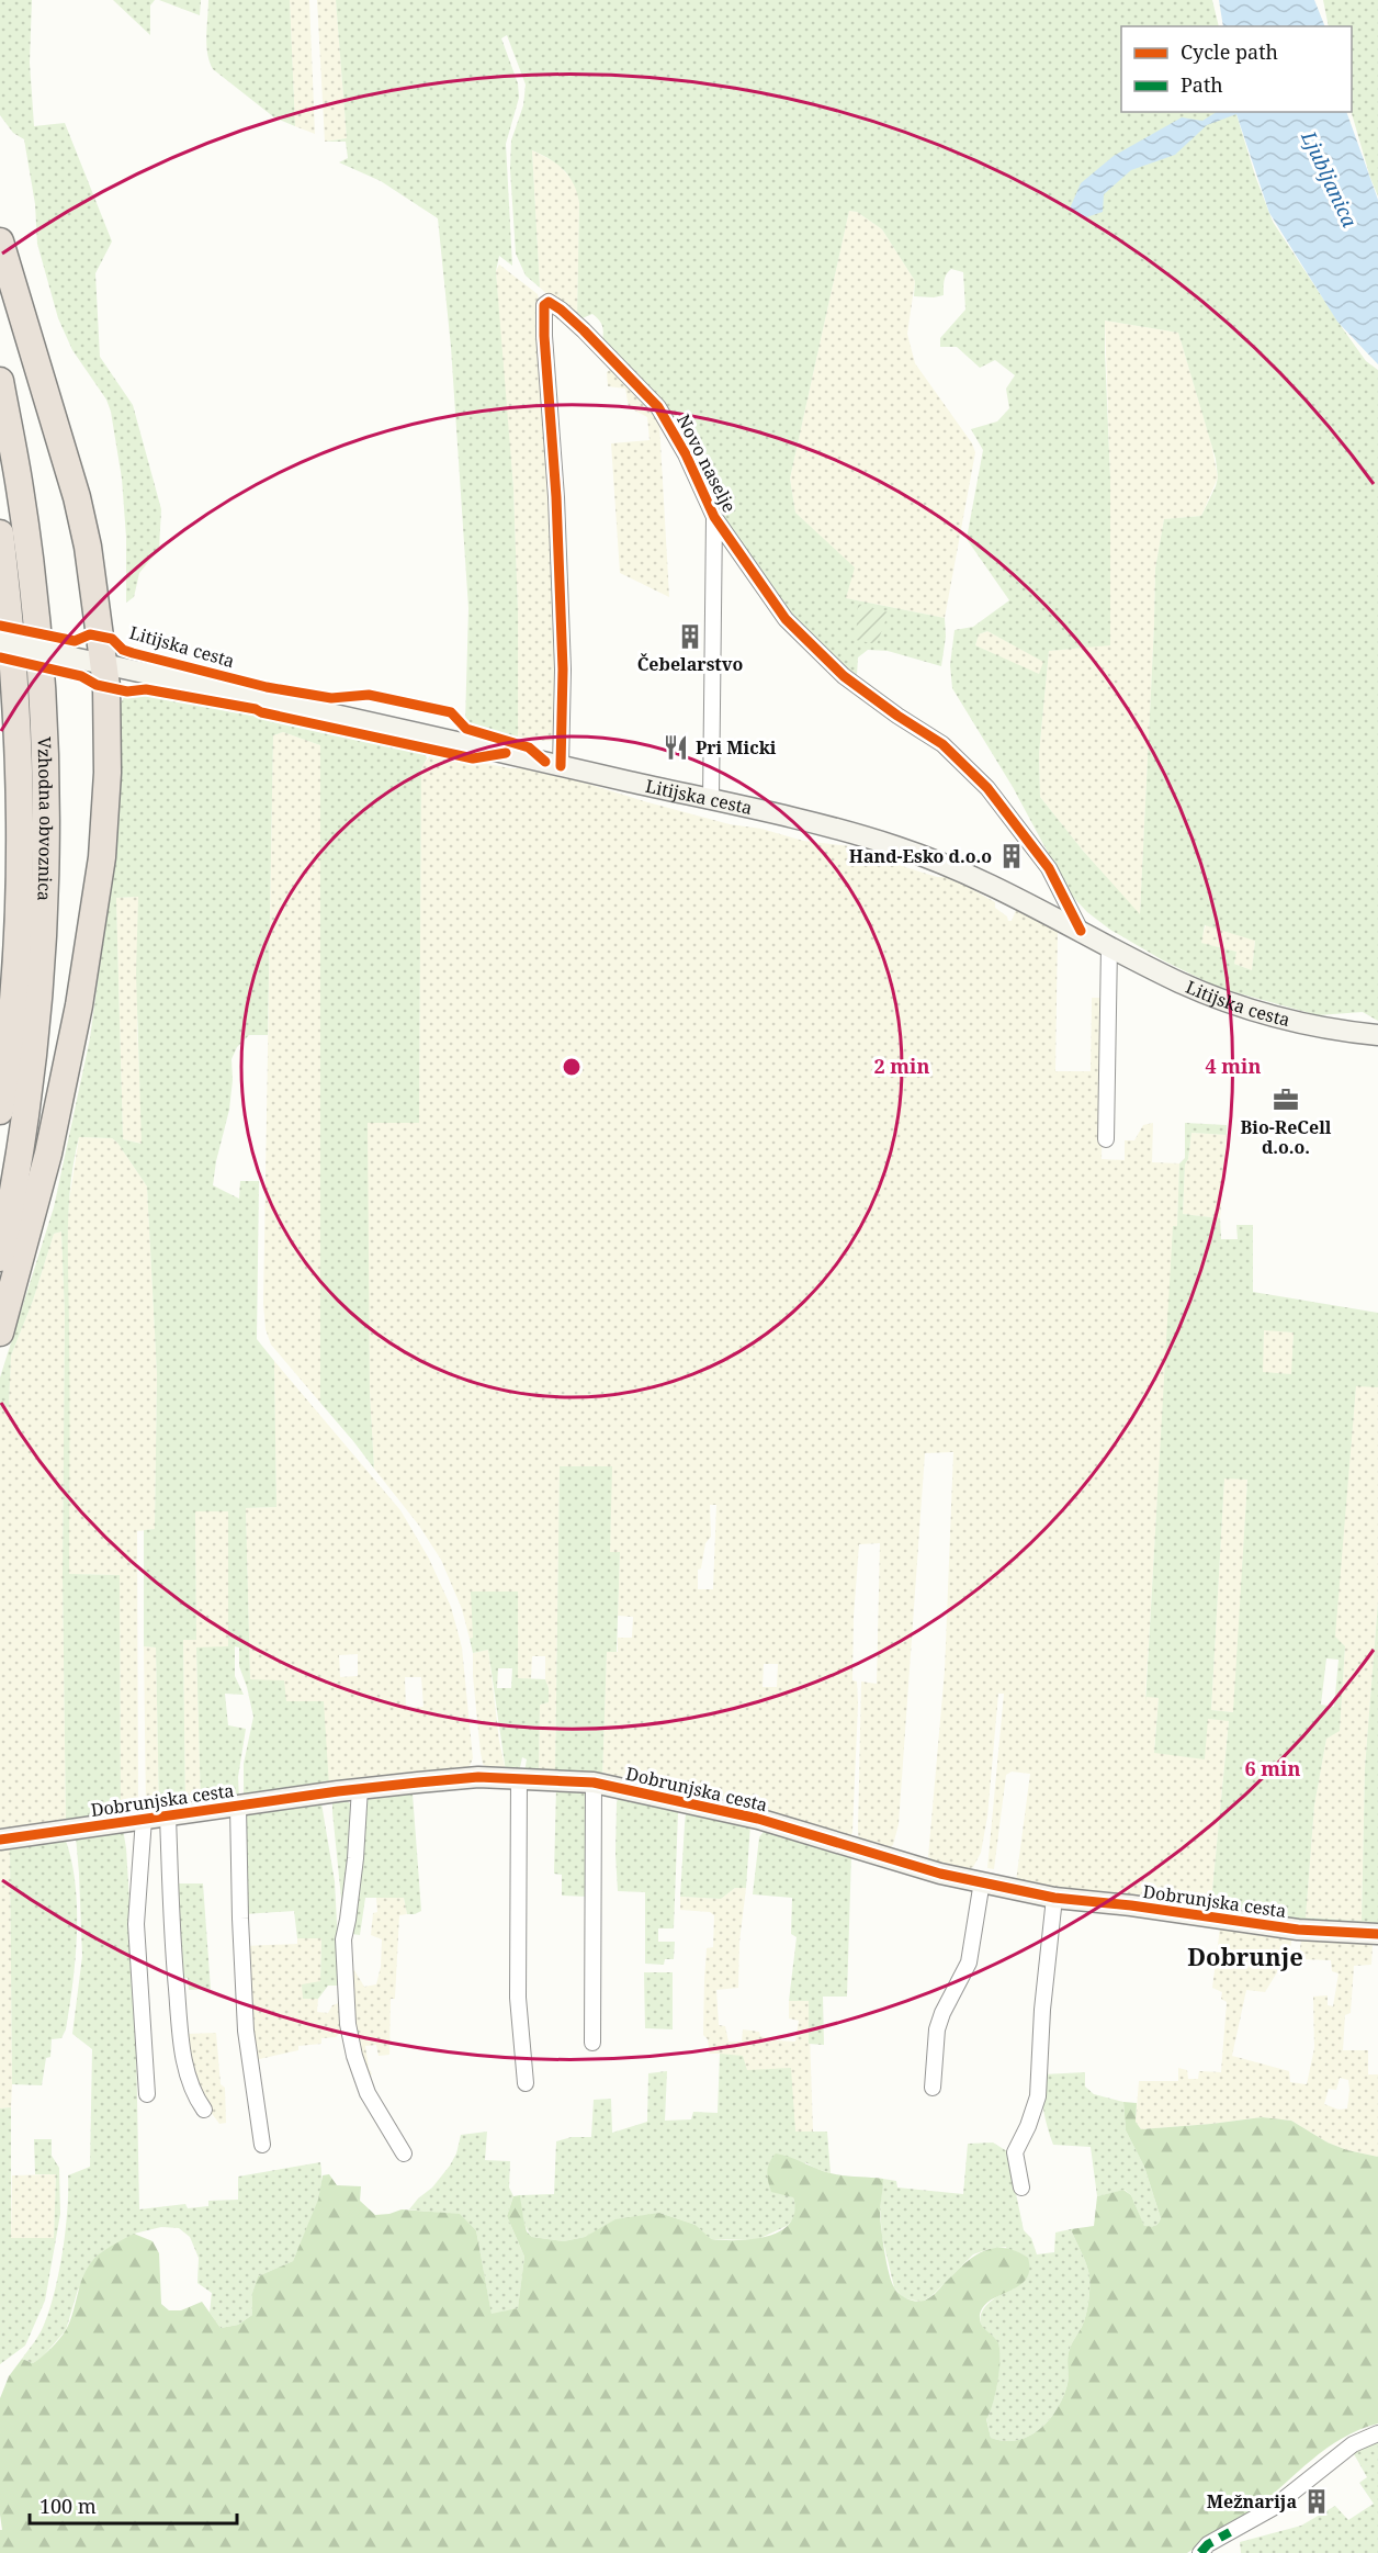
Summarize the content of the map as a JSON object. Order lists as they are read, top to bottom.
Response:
{
  "streets": {
    "highway": ["Vzhodna obvoznica"],
    "main road": ["Litijska cesta", "Dobrunjska cesta"],
    "street": ["Novo naselje"]
  },
  "crossings": [
    ["Novo naselje", "Litijska cesta"]
  ],
  "districts": ["Dobrunje"],
  "water": ["Ljubljanica"],
  "places": {
    "building": ["Čebelarstvo", "Hand-Esko d.o.o", "Mežnarija"],
    "restaurant": ["Pri Micki"],
    "office": ["Bio-ReCell d.o.o."]
  },
  "legend": ["Cycle path", "Path"],
  "scale_bar": "100 m",
  "rings": ["2 min", "4 min", "6 min"]
}
